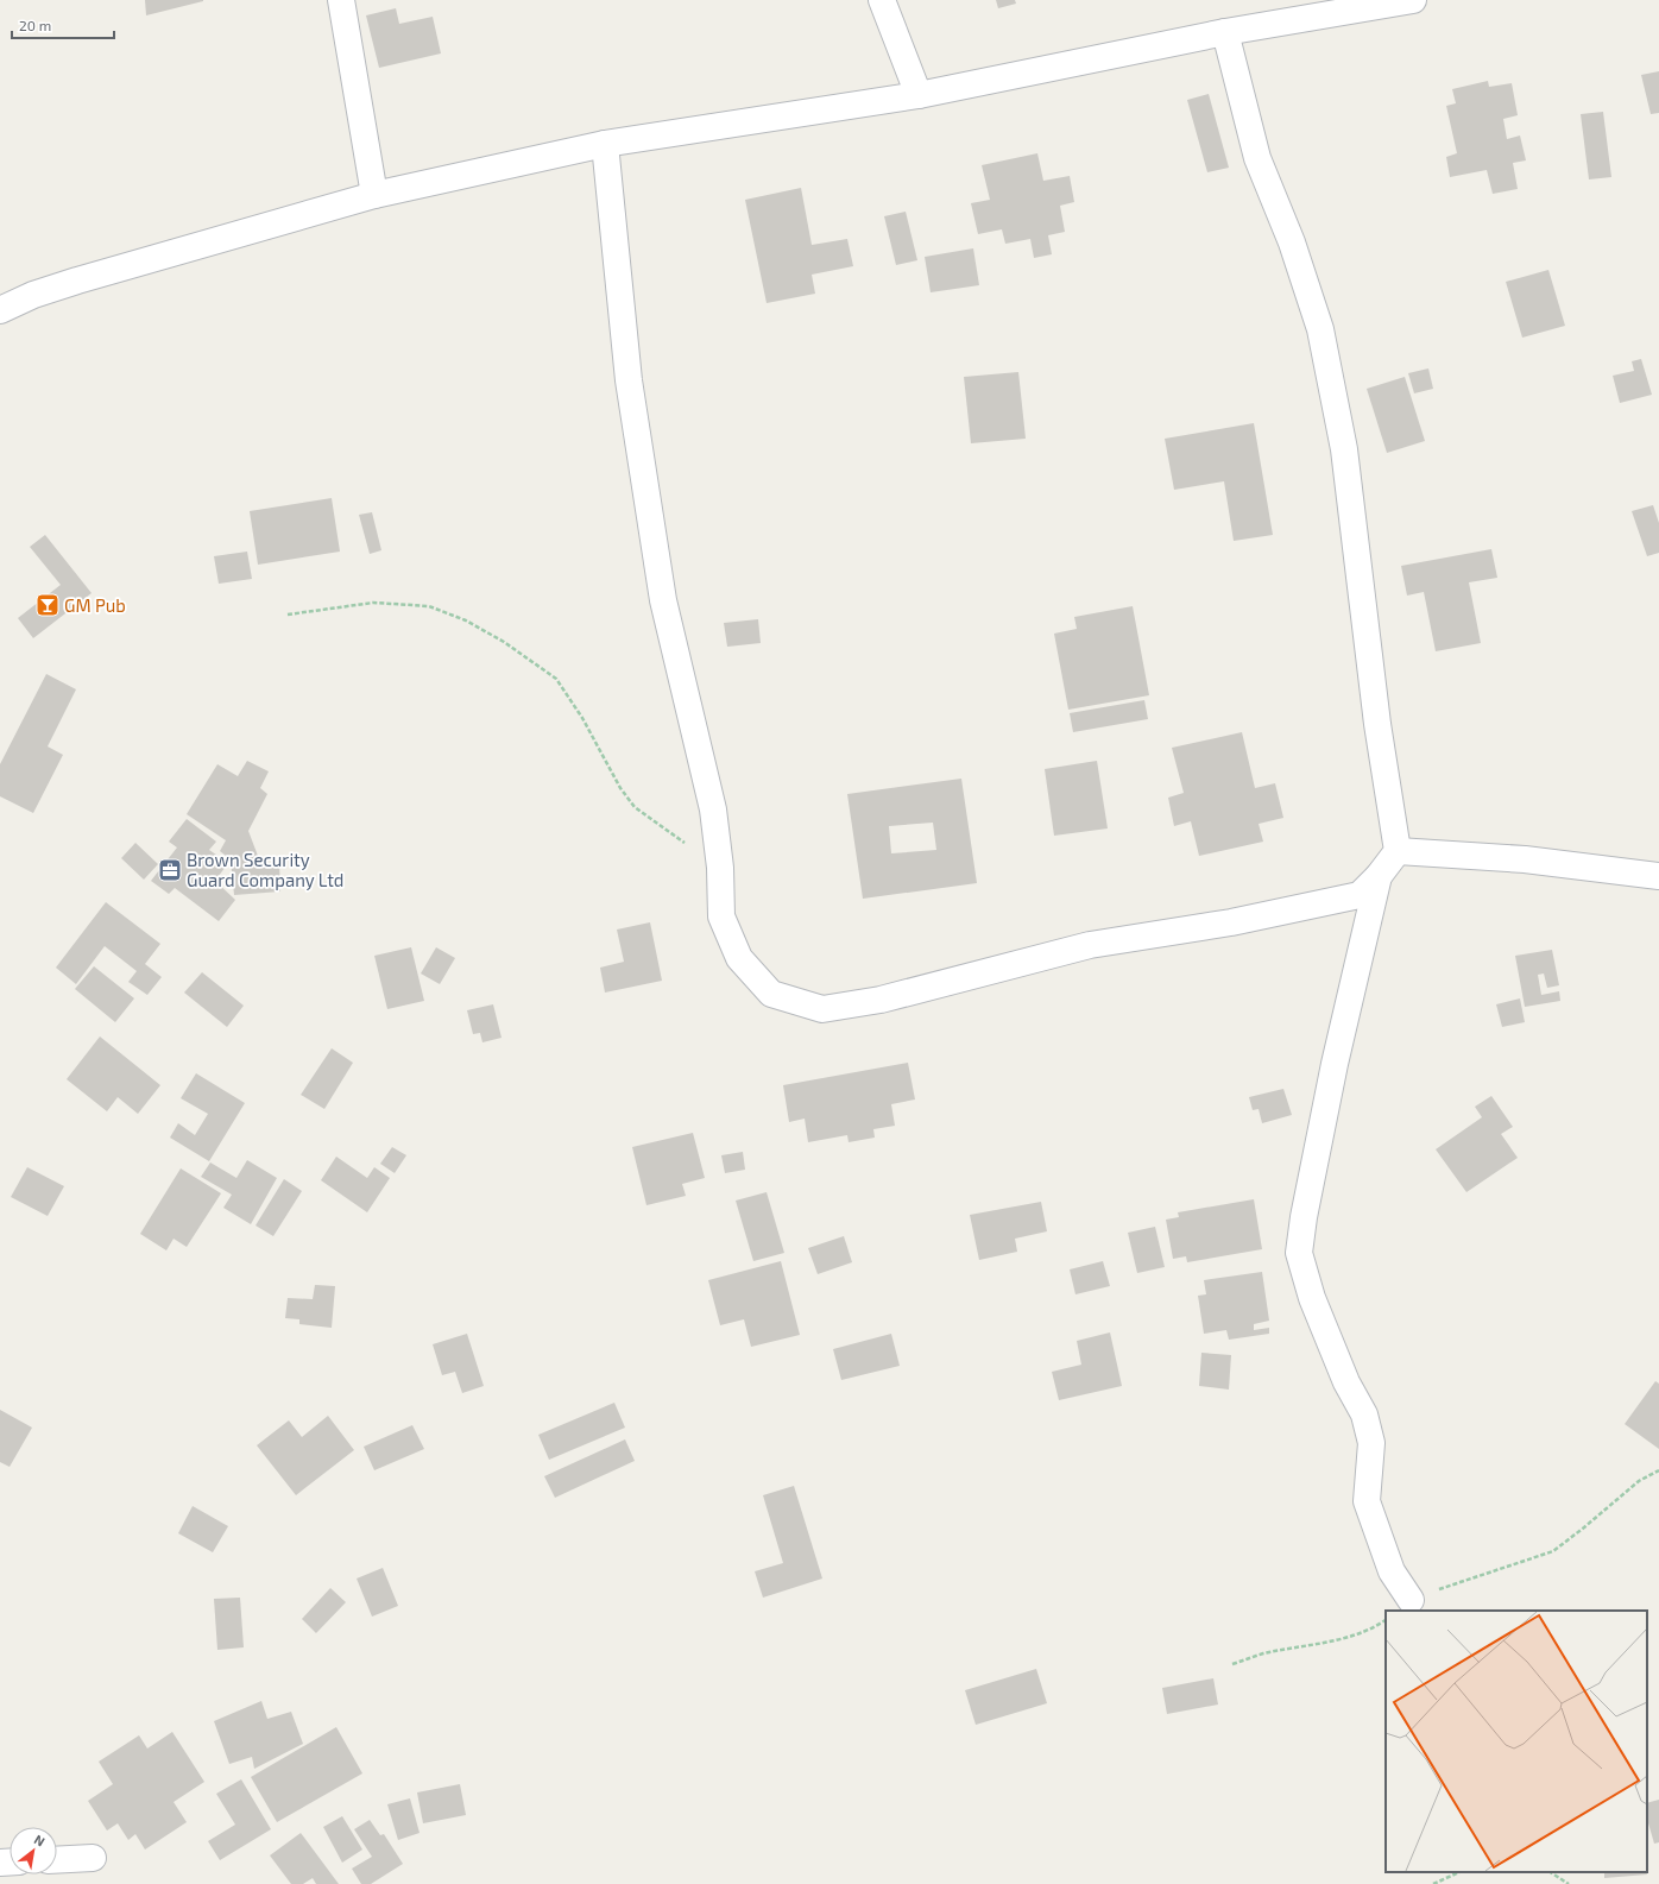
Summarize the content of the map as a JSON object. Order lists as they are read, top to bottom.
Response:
{
  "places": {
    "bar": ["GM Pub"],
    "office": ["Brown Security Guard Company Ltd"]
  },
  "scale_bar": "20 m",
  "north": "top right"
}
